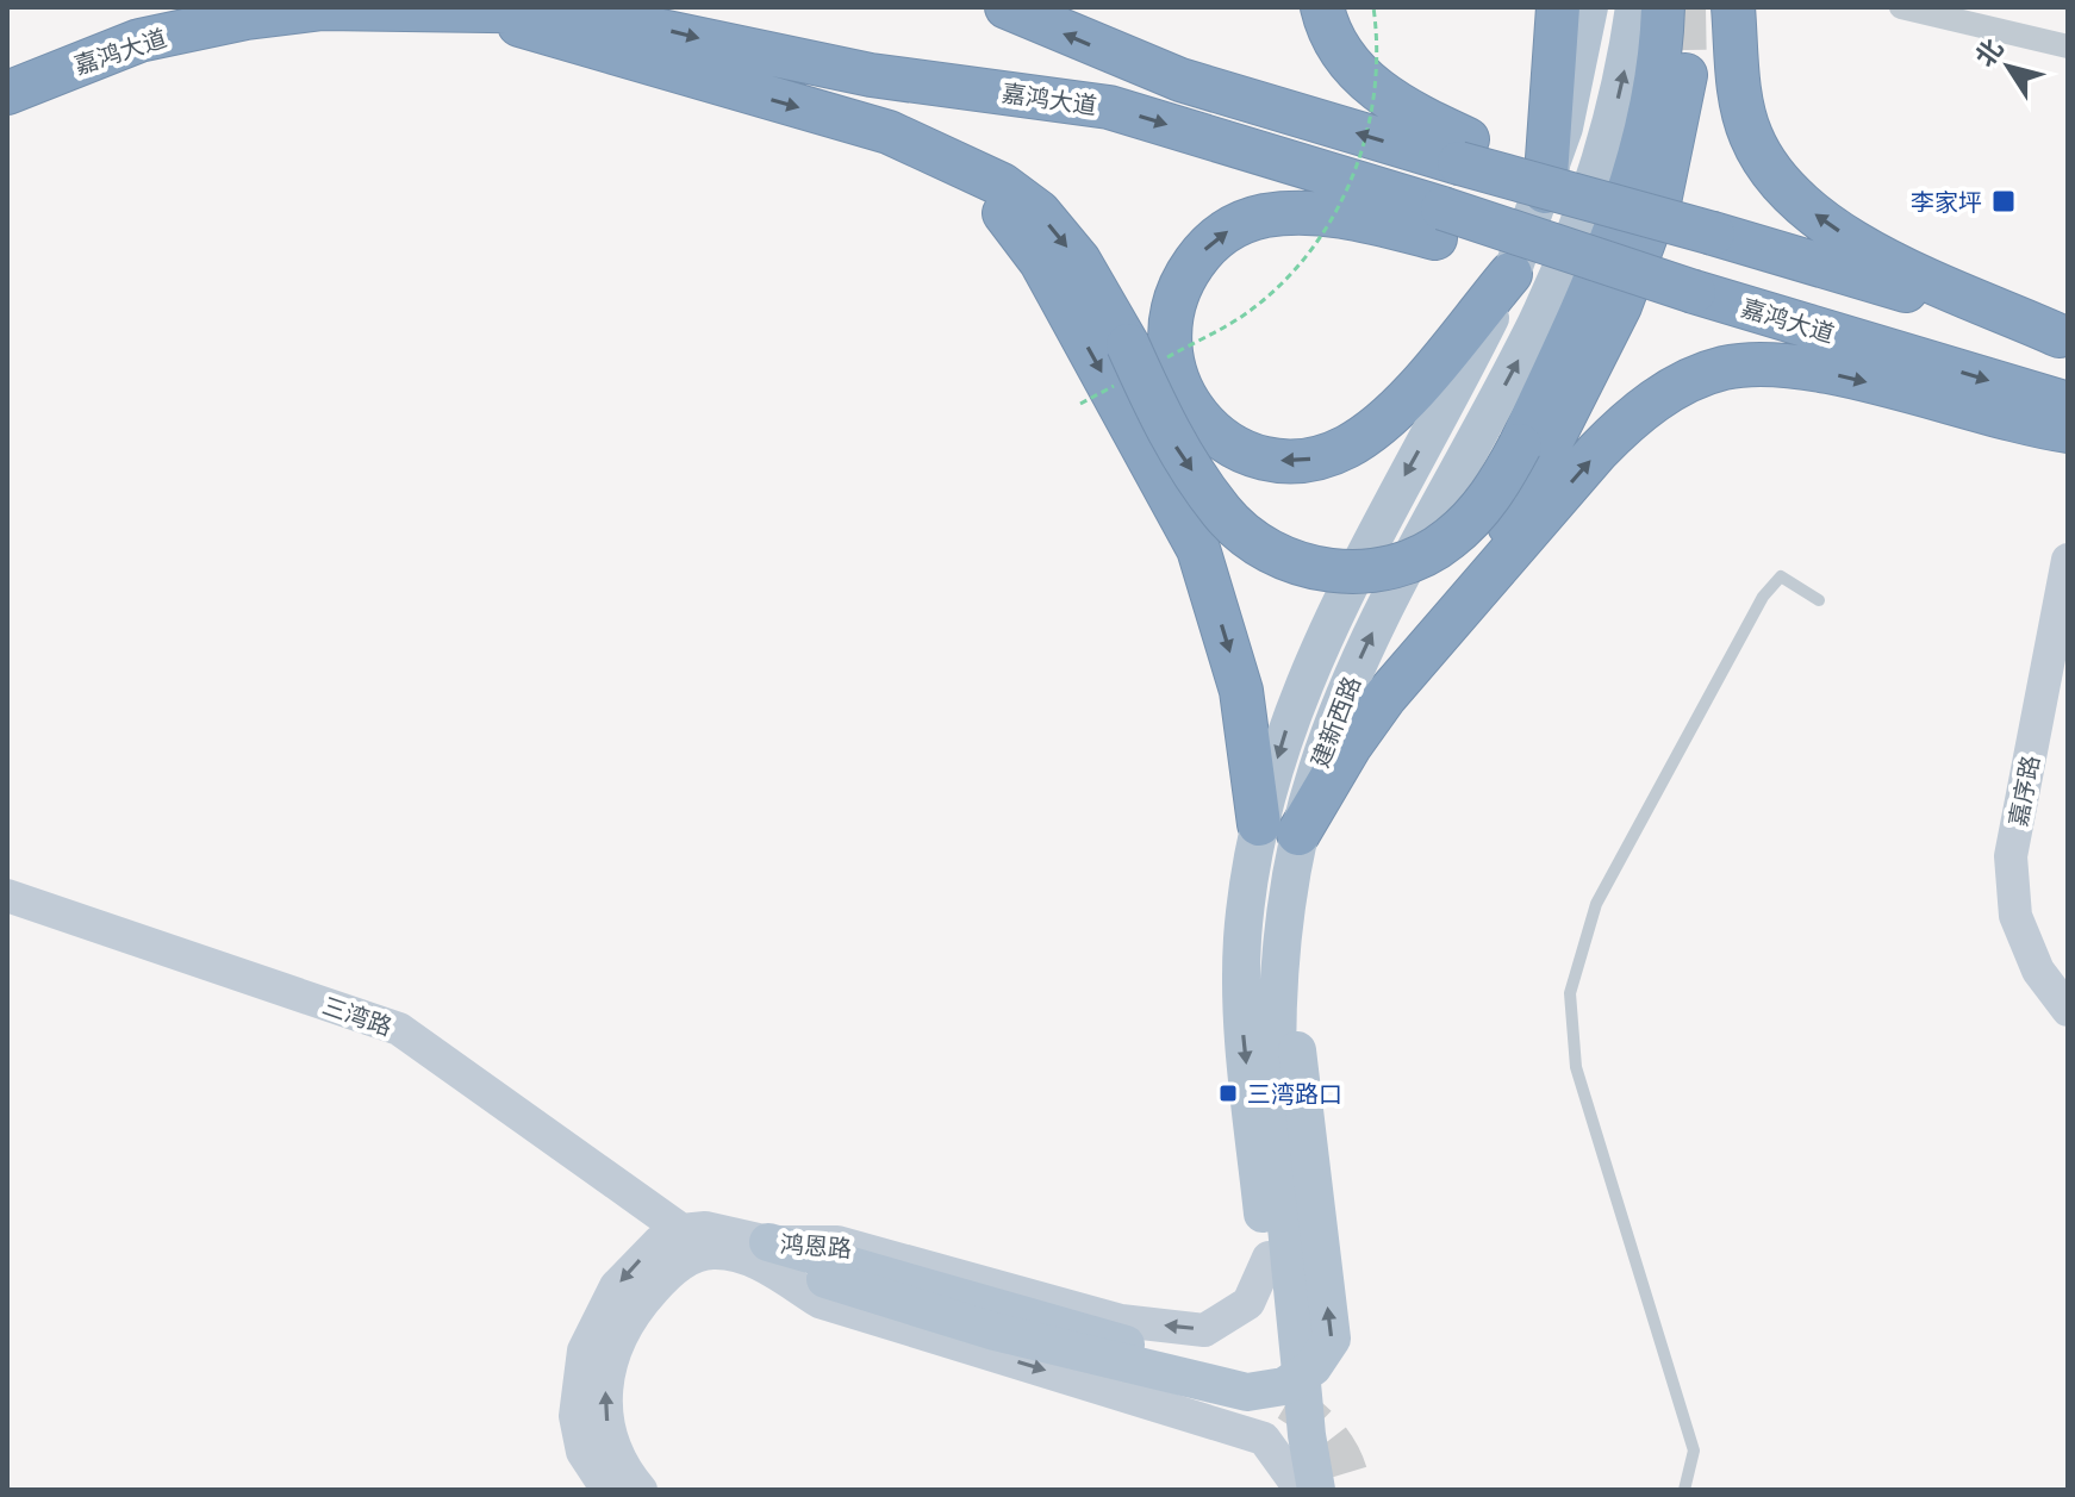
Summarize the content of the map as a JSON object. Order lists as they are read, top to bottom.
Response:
{
  "streets": {
    "highway": ["嘉鸿大道"],
    "main road": [
      "建新西路",
      "嘉序路",
      "三湾路",
      "鸿恩路"
    ]
  },
  "crossings": [
    ["建新西路", "鸿恩路"],
    ["三湾路", "鸿恩路"]
  ],
  "places": {
    "transit": ["李家坪", "三湾路口"]
  },
  "north": "top left"
}
